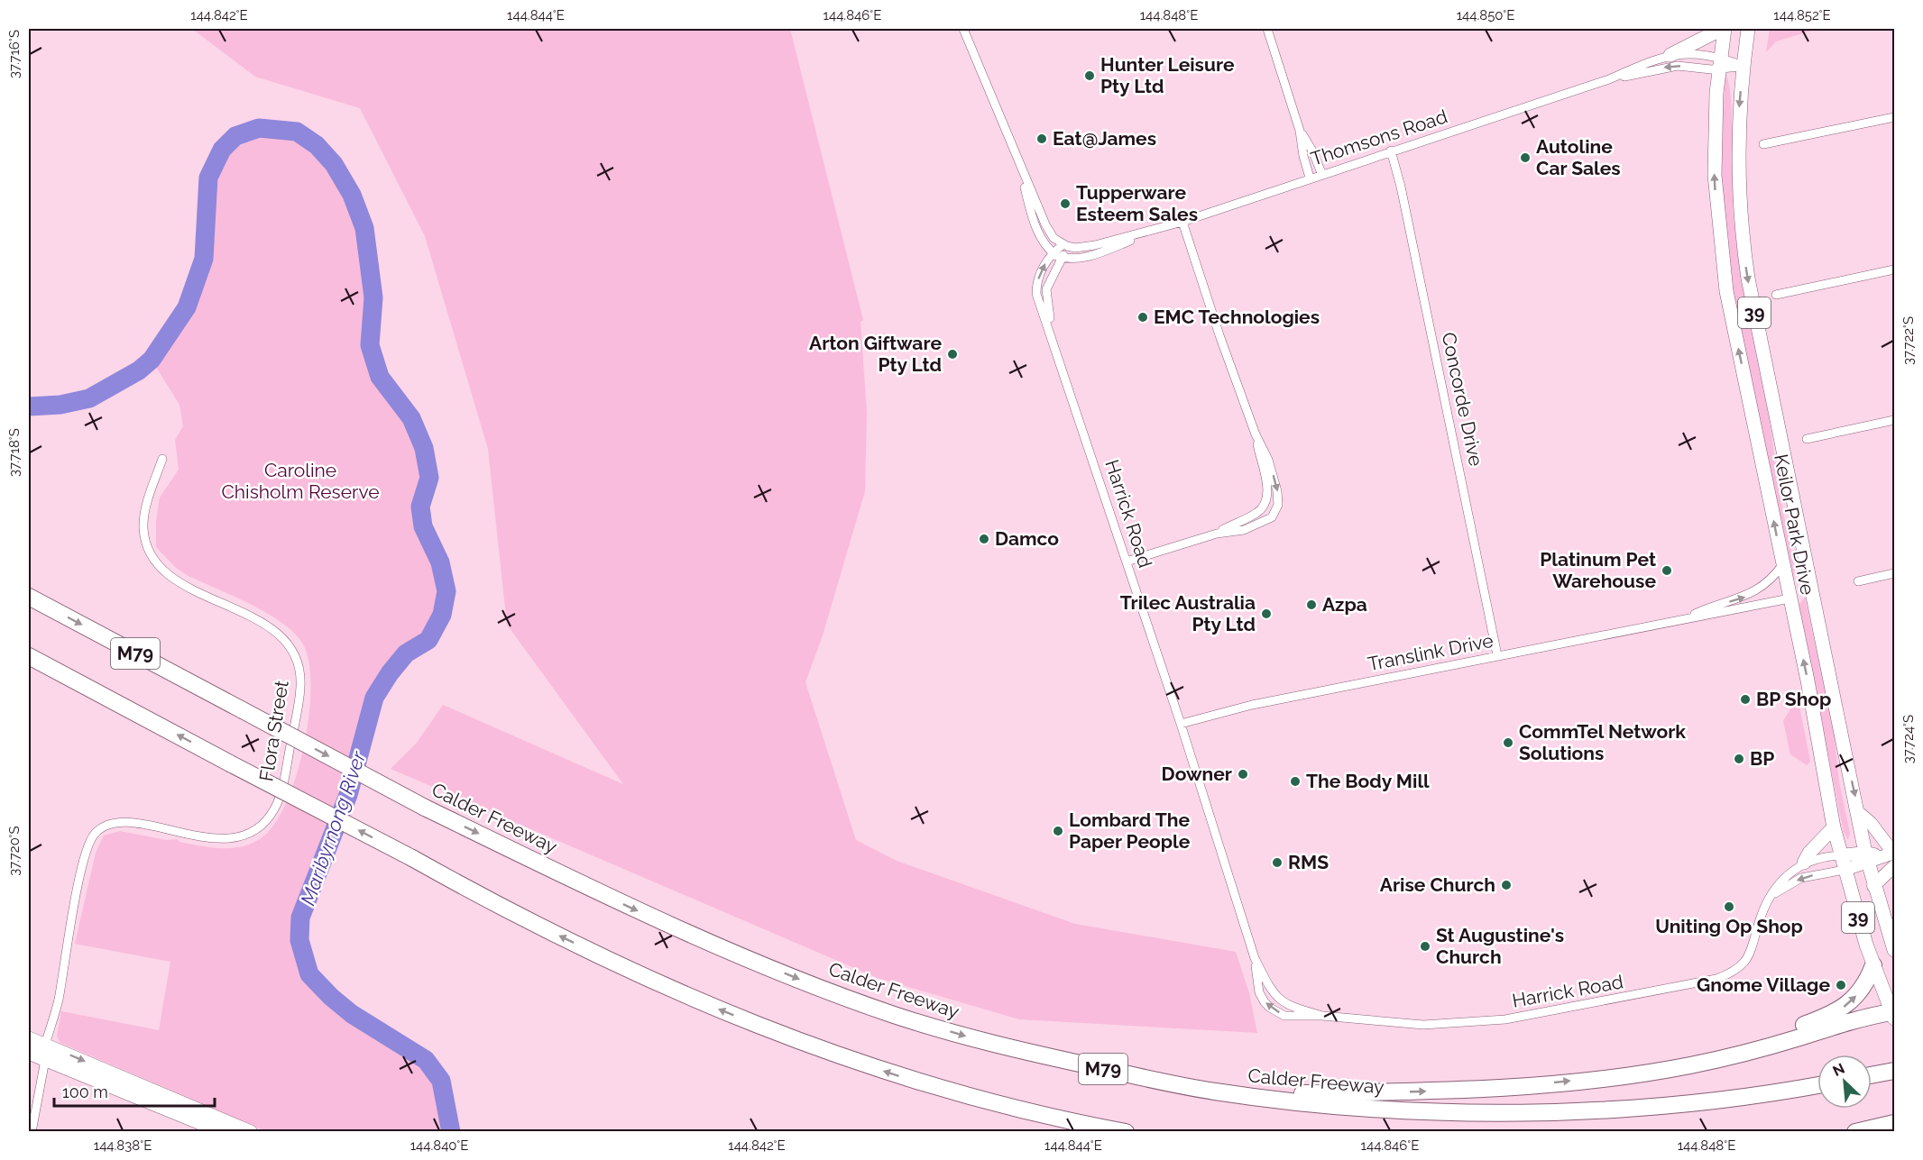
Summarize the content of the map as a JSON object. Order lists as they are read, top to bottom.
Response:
{
  "streets": {
    "highway": ["M79", "Calder Freeway"],
    "main road": ["39", "Keilor Park Drive"],
    "street": [
      "Thomsons Road",
      "Concorde Drive",
      "Harrick Road",
      "Translink Drive",
      "Flora Street"
    ]
  },
  "crossings": [
    ["Thomsons Road", "Concorde Drive"],
    ["Thomsons Road", "Harrick Road"],
    ["Thomsons Road", "Keilor Park Drive"],
    ["Concorde Drive", "Translink Drive"],
    ["Harrick Road", "Keilor Park Drive"],
    ["Harrick Road", "Translink Drive"],
    ["Keilor Park Drive", "Translink Drive"]
  ],
  "water": ["Maribyrnong River"],
  "parks": ["Caroline Chisholm Reserve"],
  "places": [
    "Hunter Leisure Pty Ltd",
    "Eat@James",
    "Autoline Car Sales",
    "Tupperware Esteem Sales",
    "EMC Technologies",
    "Arton Giftware Pty Ltd",
    "Damco",
    "Platinum Pet Warehouse",
    "Azpa",
    "Trilec Australia Pty Ltd",
    "BP Shop",
    "CommTel Network Solutions",
    "BP",
    "Downer",
    "The Body Mill",
    "Lombard The Paper People",
    "RMS",
    "Arise Church",
    "Uniting Op Shop",
    "St Augustine's Church",
    "Gnome Village"
  ],
  "scale_bar": "100 m",
  "north": "top left",
  "coordinates": [
    "144.842°E",
    "144.844°E",
    "144.846°E",
    "144.848°E",
    "144.850°E",
    "144.852°E",
    "37.716°S",
    "37.722°S",
    "37.718°S",
    "37.724°S",
    "37.720°S",
    "144.838°E",
    "144.840°E"
  ]
}
